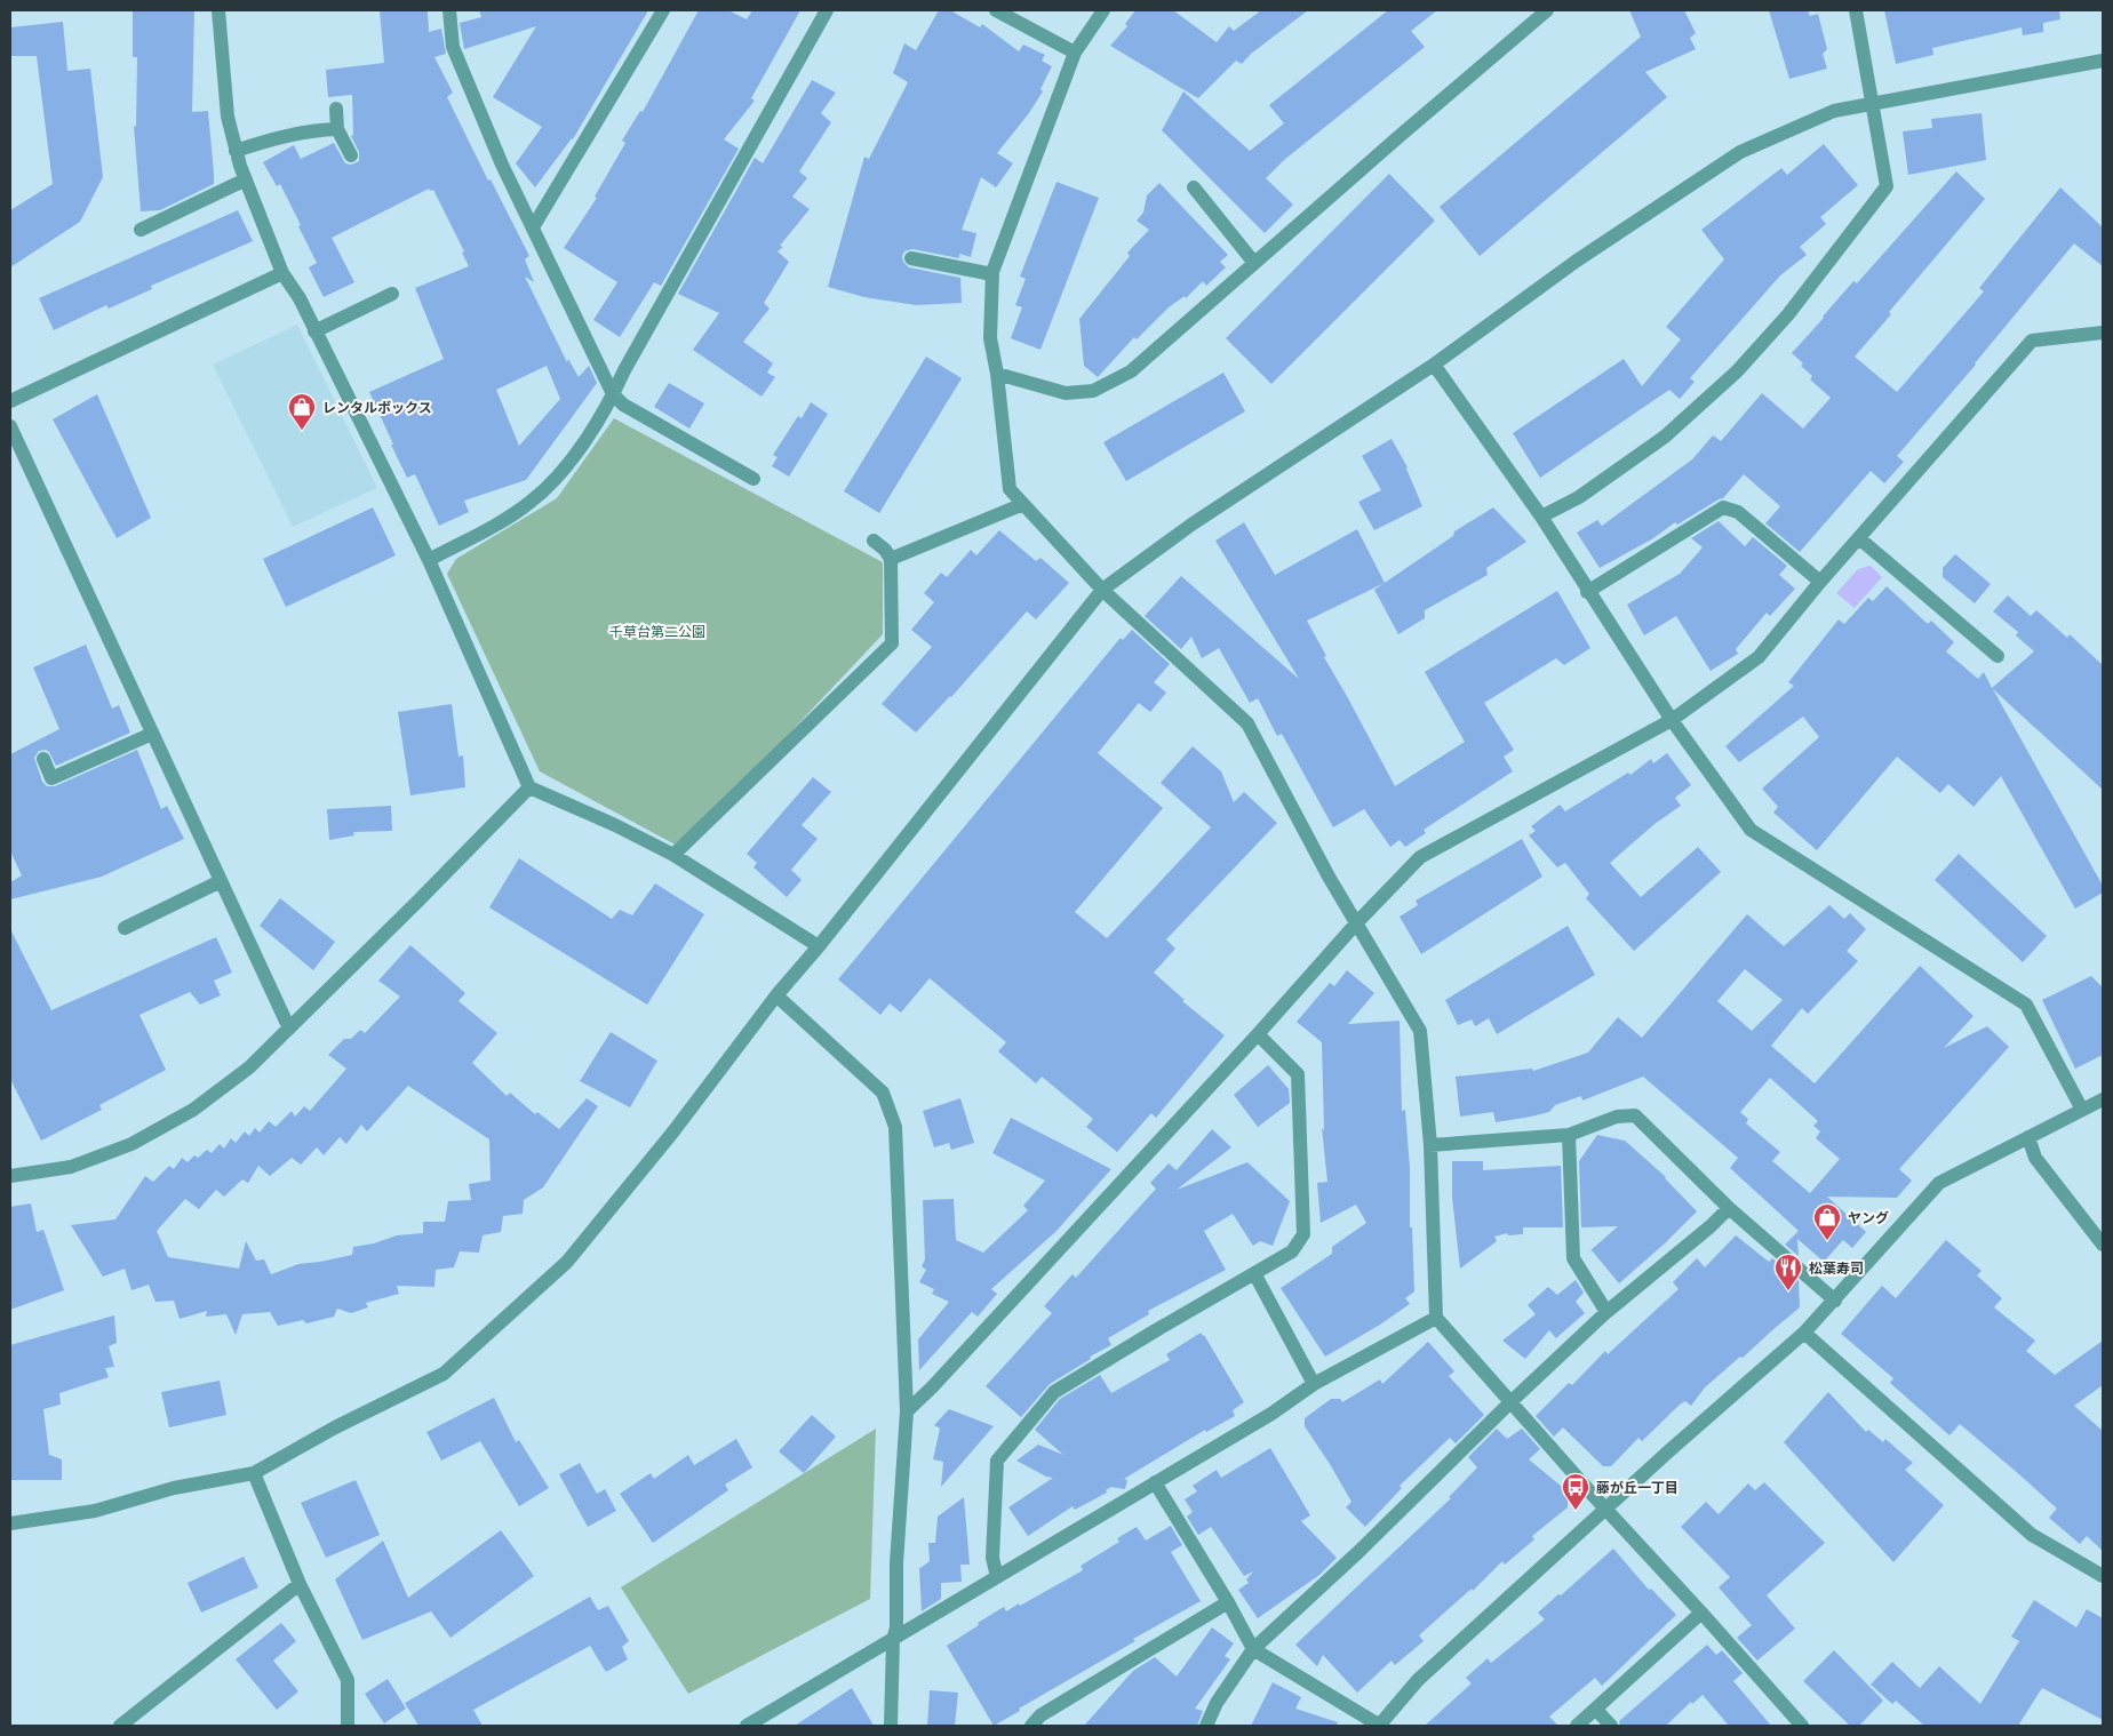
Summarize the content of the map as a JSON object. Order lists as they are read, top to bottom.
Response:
{
  "parks": ["千草台第二公園"],
  "places": {
    "shop": ["レンタルボックス", "ヤング"],
    "restaurant": ["松葉寿司"],
    "bus stop": ["藤が丘一丁目"]
  }
}
